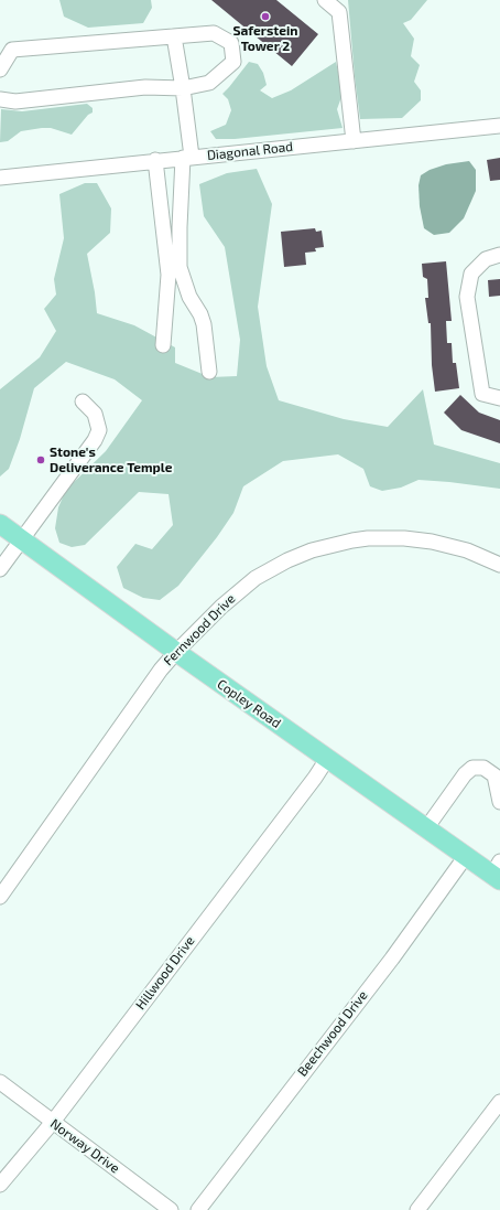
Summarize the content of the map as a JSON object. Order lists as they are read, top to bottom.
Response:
{
  "streets": {
    "main road": ["Copley Road"],
    "street": [
      "Diagonal Road",
      "Fernwood Drive",
      "Hillwood Drive",
      "Beechwood Drive",
      "Norway Drive"
    ]
  },
  "crossings": [
    ["Fernwood Drive", "Copley Road"],
    ["Copley Road", "Hillwood Drive"],
    ["Copley Road", "Beechwood Drive"],
    ["Hillwood Drive", "Norway Drive"]
  ],
  "places": ["Saferstein Tower 2", "Stone's Deliverance Temple"]
}
